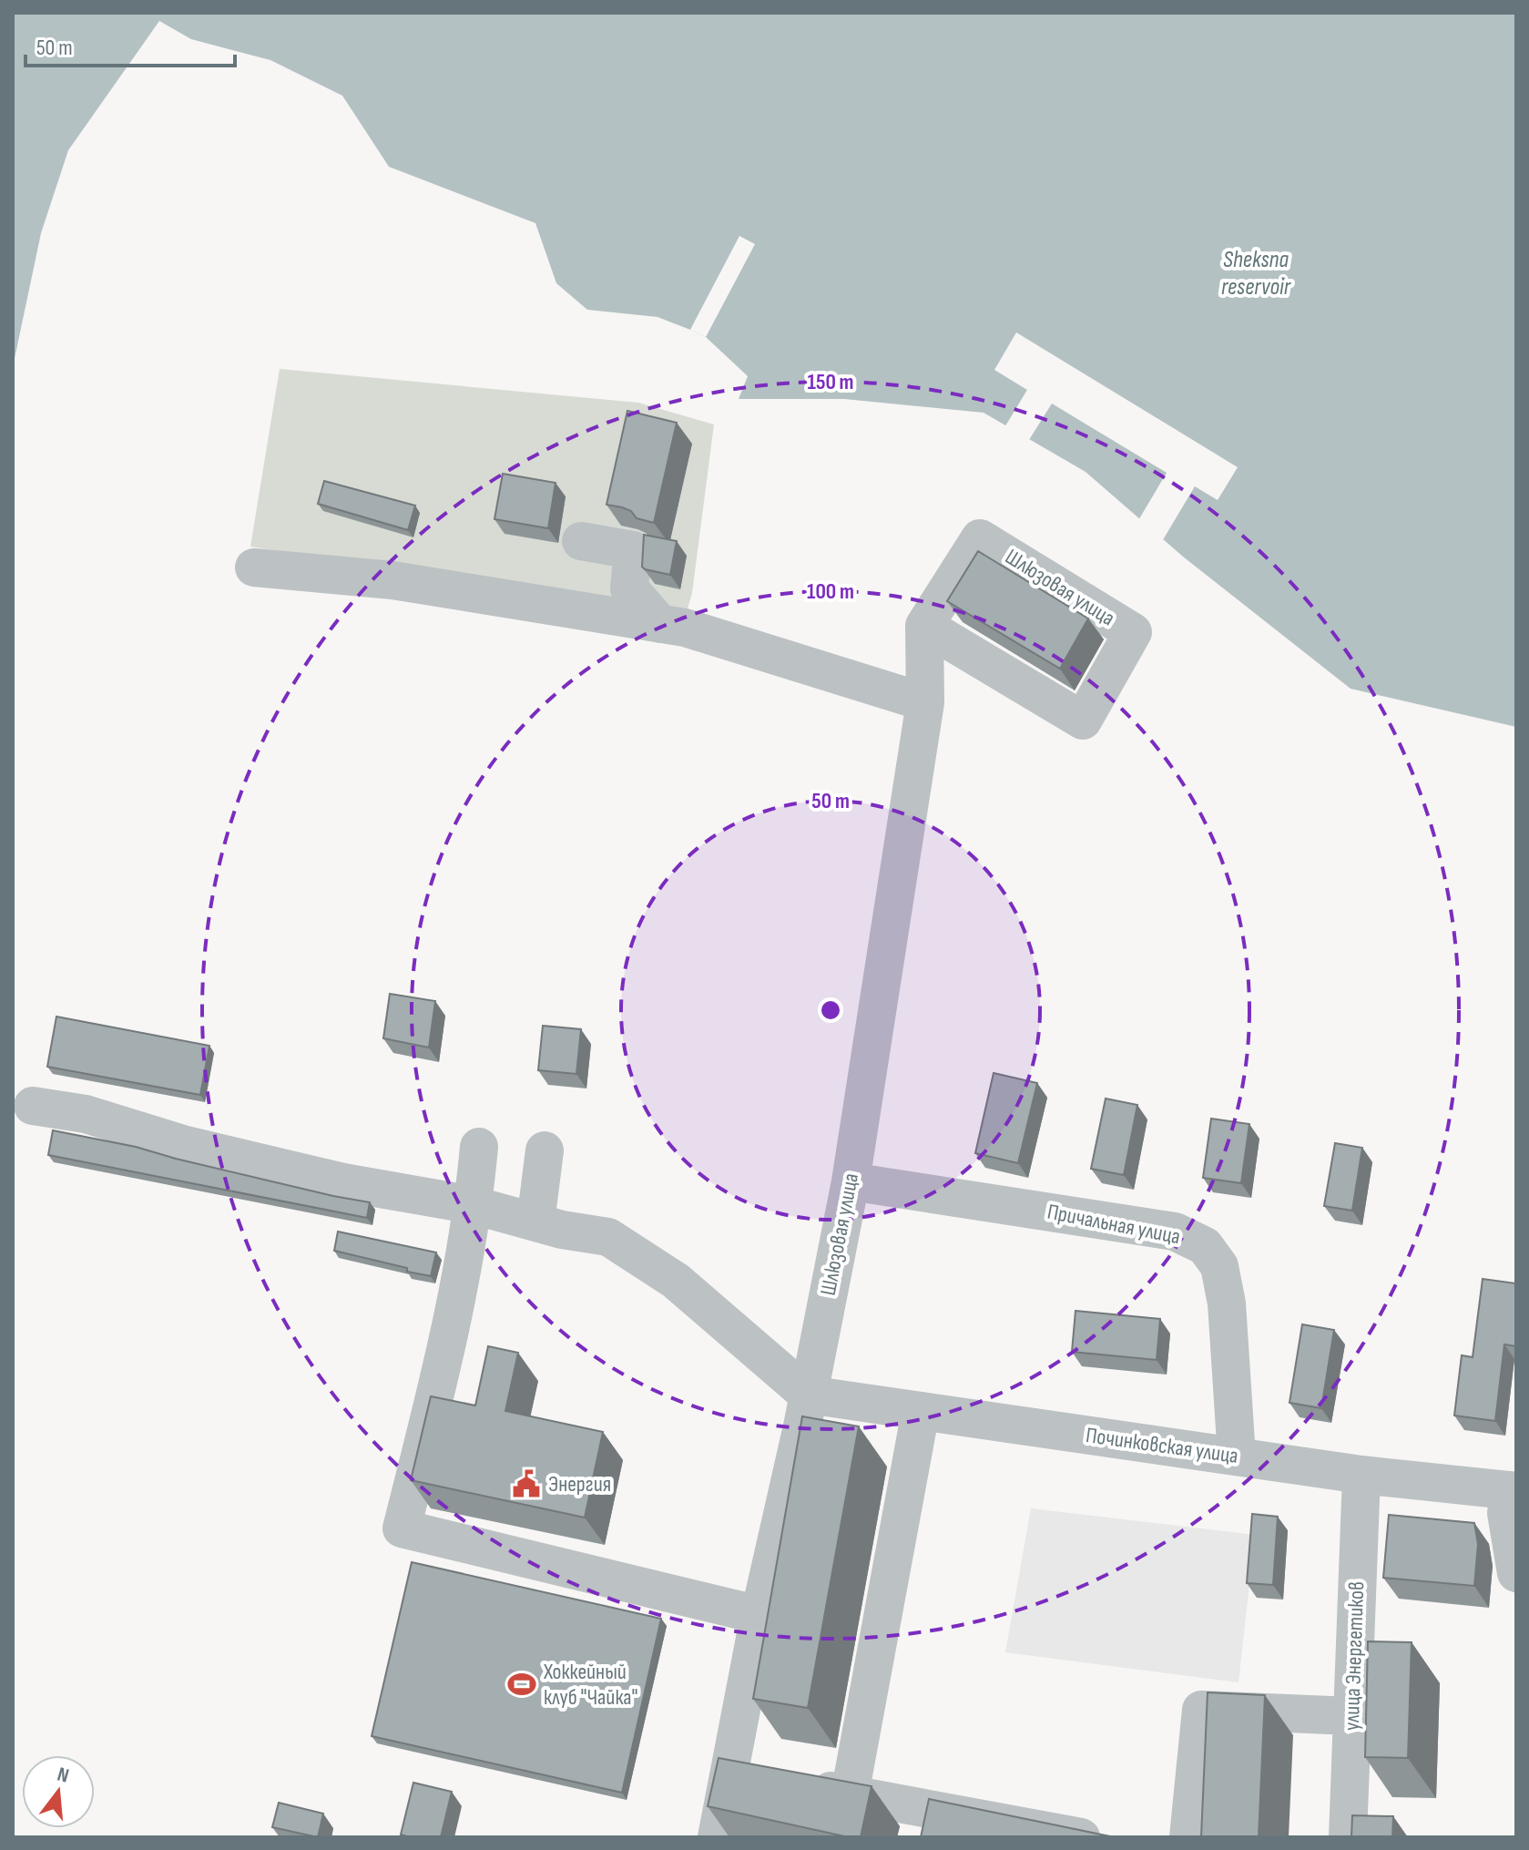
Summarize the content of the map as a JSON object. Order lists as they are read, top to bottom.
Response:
{
  "streets": {
    "street": [
      "Шлюзовая улица",
      "Причальная улица",
      "Починковская улица",
      "улица Энергетиков"
    ]
  },
  "crossings": [
    ["Шлюзовая улица", "Причальная улица"],
    ["Шлюзовая улица", "Починковская улица"],
    ["Причальная улица", "Починковская улица"],
    ["Починковская улица", "улица Энергетиков"]
  ],
  "water": ["Sheksna reservoir"],
  "places": {
    "public building": ["Энергия"],
    "sports": ["Хоккейный клуб \"Чайка\""]
  },
  "scale_bar": "50 m",
  "north": "top",
  "rings": ["150 m", "100 m", "50 m"]
}
